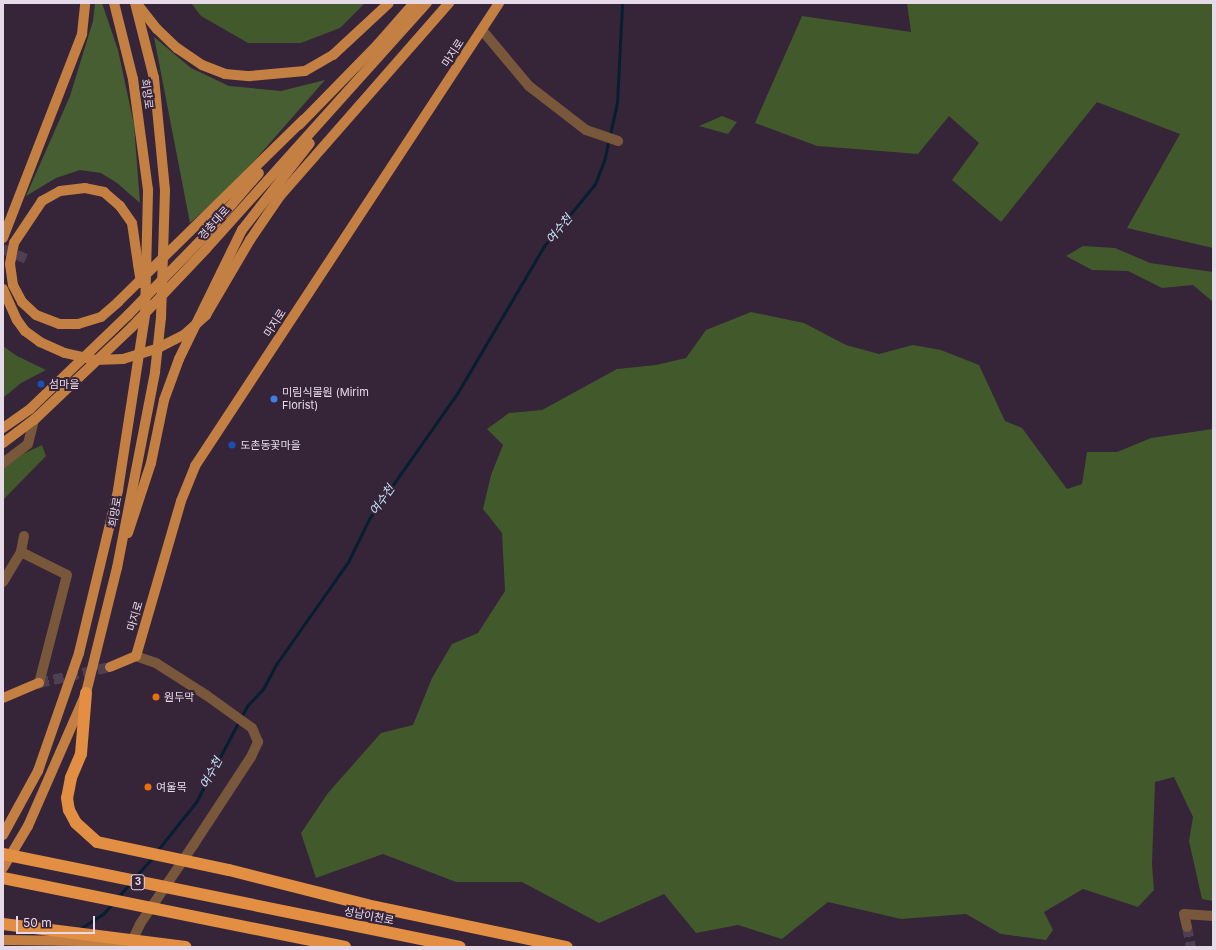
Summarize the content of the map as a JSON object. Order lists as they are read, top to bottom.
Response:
{
  "streets": {
    "highway": ["3", "성남이천로"],
    "main road": ["마지로", "희망로", "경충대로"]
  },
  "water": ["여수천"],
  "places": [
    "섬마을",
    "미림식물원 (Mirim Florist)",
    "도촌동꽃마을",
    "원두막",
    "여울목"
  ],
  "scale_bar": "50 m"
}
